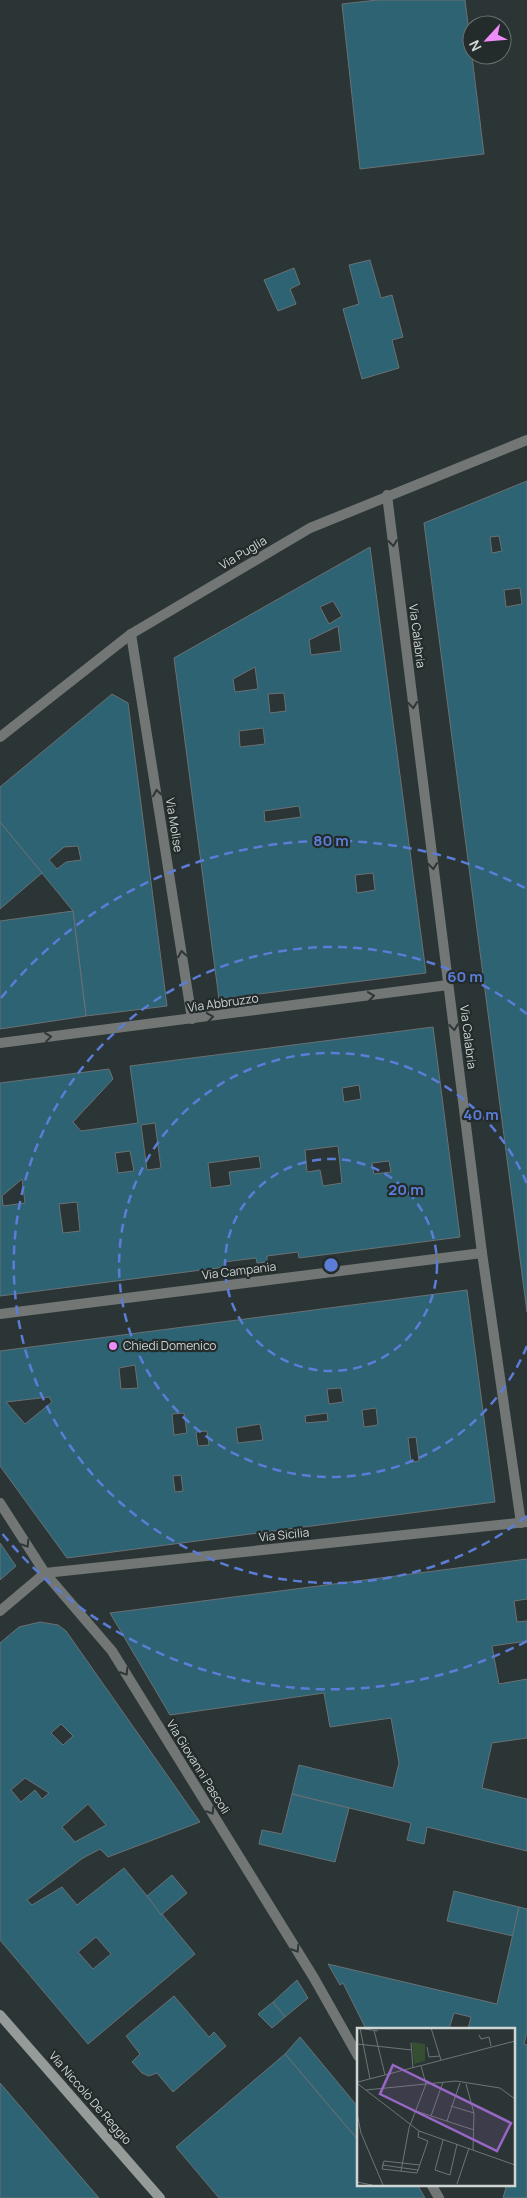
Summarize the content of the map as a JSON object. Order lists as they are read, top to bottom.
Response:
{
  "streets": {
    "main road": ["Via Niccolò De Reggio"],
    "street": [
      "Via Puglia",
      "Via Calabria",
      "Via Molise",
      "Via Abbruzzo",
      "Via Campania",
      "Via Sicilia",
      "Via Giovanni Pascoli"
    ]
  },
  "crossings": [
    ["Via Puglia", "Via Calabria"],
    ["Via Puglia", "Via Molise"],
    ["Via Calabria", "Via Abbruzzo"],
    ["Via Calabria", "Via Campania"],
    ["Via Calabria", "Via Sicilia"],
    ["Via Molise", "Via Abbruzzo"],
    ["Via Sicilia", "Via Giovanni Pascoli"]
  ],
  "one_way": [
    "Via Calabria",
    "Via Molise",
    "Via Abbruzzo",
    "Via Giovanni Pascoli"
  ],
  "places": ["Chiedi Domenico"],
  "north": "bottom left",
  "rings": [
    "80 m",
    "60 m",
    "40 m",
    "20 m"
  ]
}
